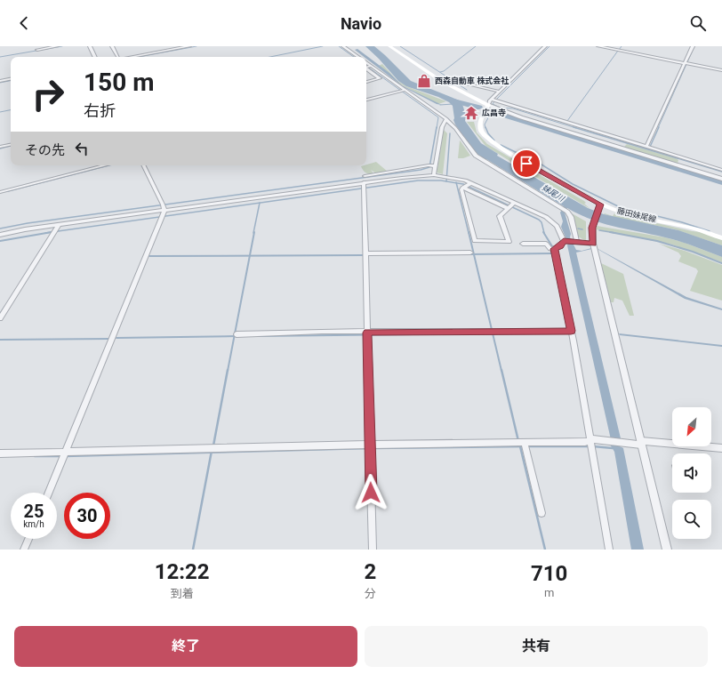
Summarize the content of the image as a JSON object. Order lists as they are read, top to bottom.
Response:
{
  "streets": {
    "main road": ["藤田妹尾線"]
  },
  "water": ["妹尾川"],
  "places": {
    "shop": ["西森自動車 株式会社"],
    "temple": ["広昌寺"]
  },
  "north": "bottom left",
  "page": {
    "header": "Navio",
    "turn": ["150 m", "右折"],
    "then": "その先",
    "speed": "25 km/h",
    "limit": "30",
    "eta": [
      "12:22",
      "到着",
      "2",
      "分",
      "710",
      "m"
    ],
    "buttons": ["終了", "共有"]
  }
}
